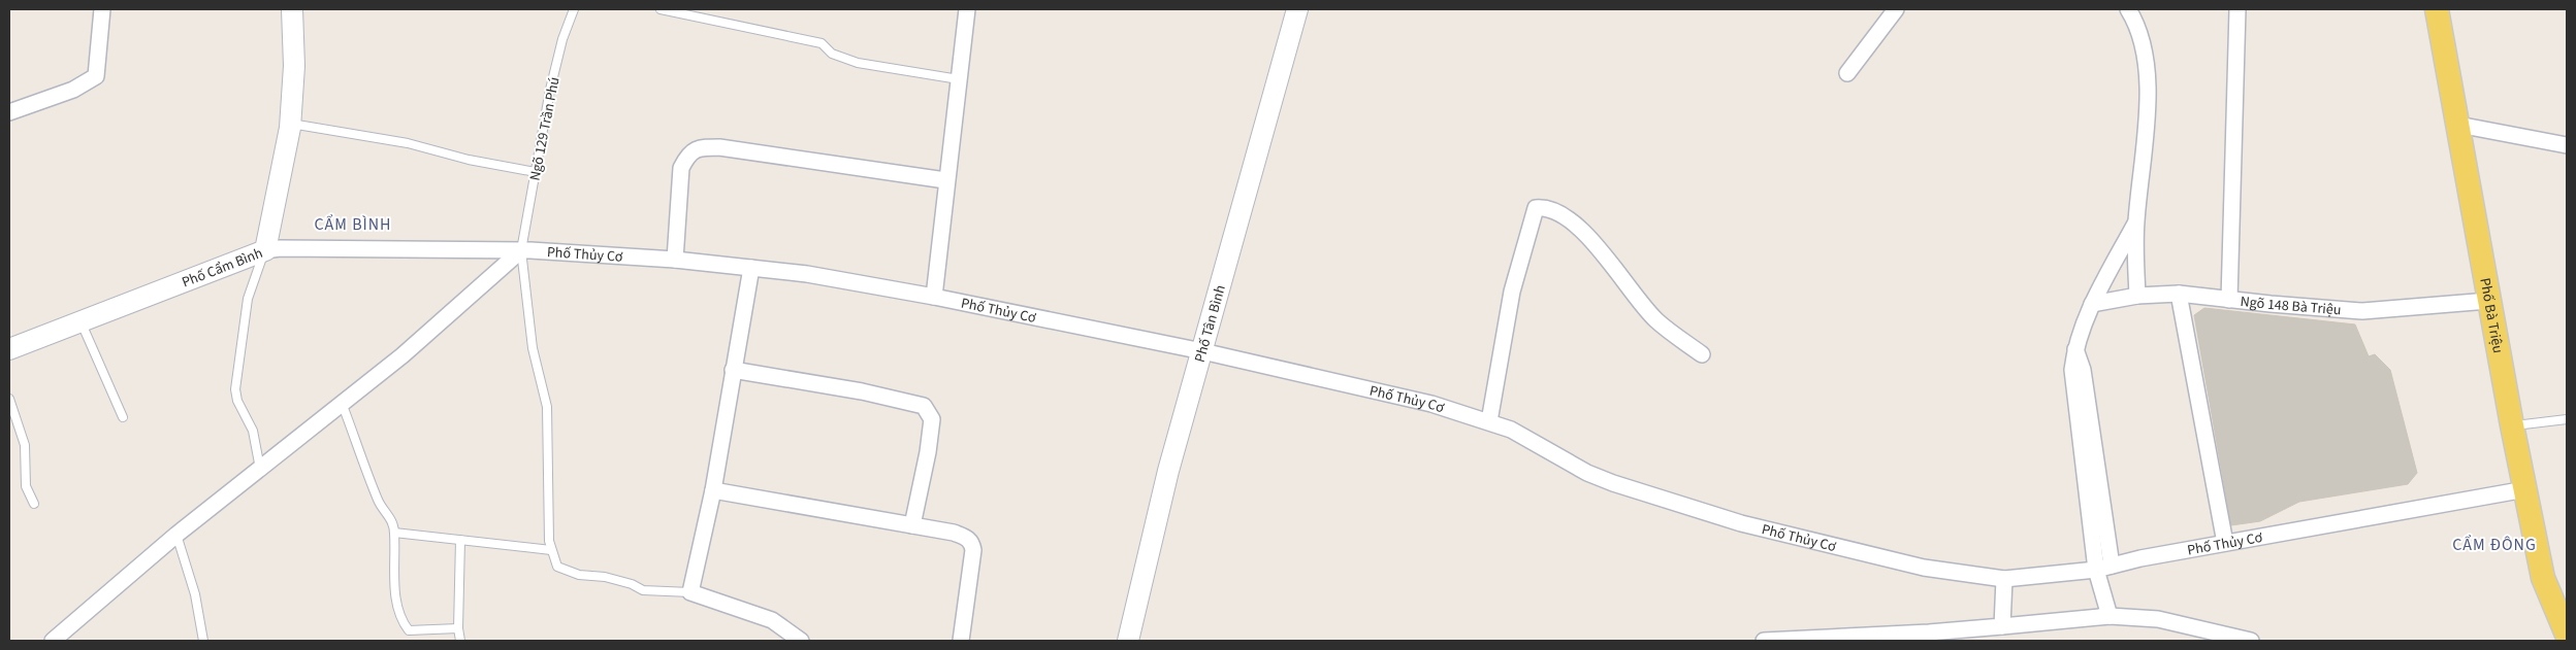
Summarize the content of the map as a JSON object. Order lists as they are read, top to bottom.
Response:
{
  "streets": {
    "main road": ["Phố Bà Triệu"],
    "street": [
      "Phố Thủy Cơ",
      "Phố Cẩm Bình",
      "Ngõ 148 Bà Triệu",
      "Phố Tân Bình"
    ],
    "lane": ["Ngõ 129 Trần Phú"]
  },
  "crossings": [
    ["Ngõ 129 Trần Phú", "Phố Thủy Cơ"],
    ["Phố Thủy Cơ", "Phố Cẩm Bình"],
    ["Phố Thủy Cơ", "Phố Bà Triệu"],
    ["Phố Thủy Cơ", "Phố Tân Bình"],
    ["Ngõ 148 Bà Triệu", "Phố Bà Triệu"]
  ],
  "districts": ["CẨM BÌNH", "CẨM ĐÔNG"]
}
